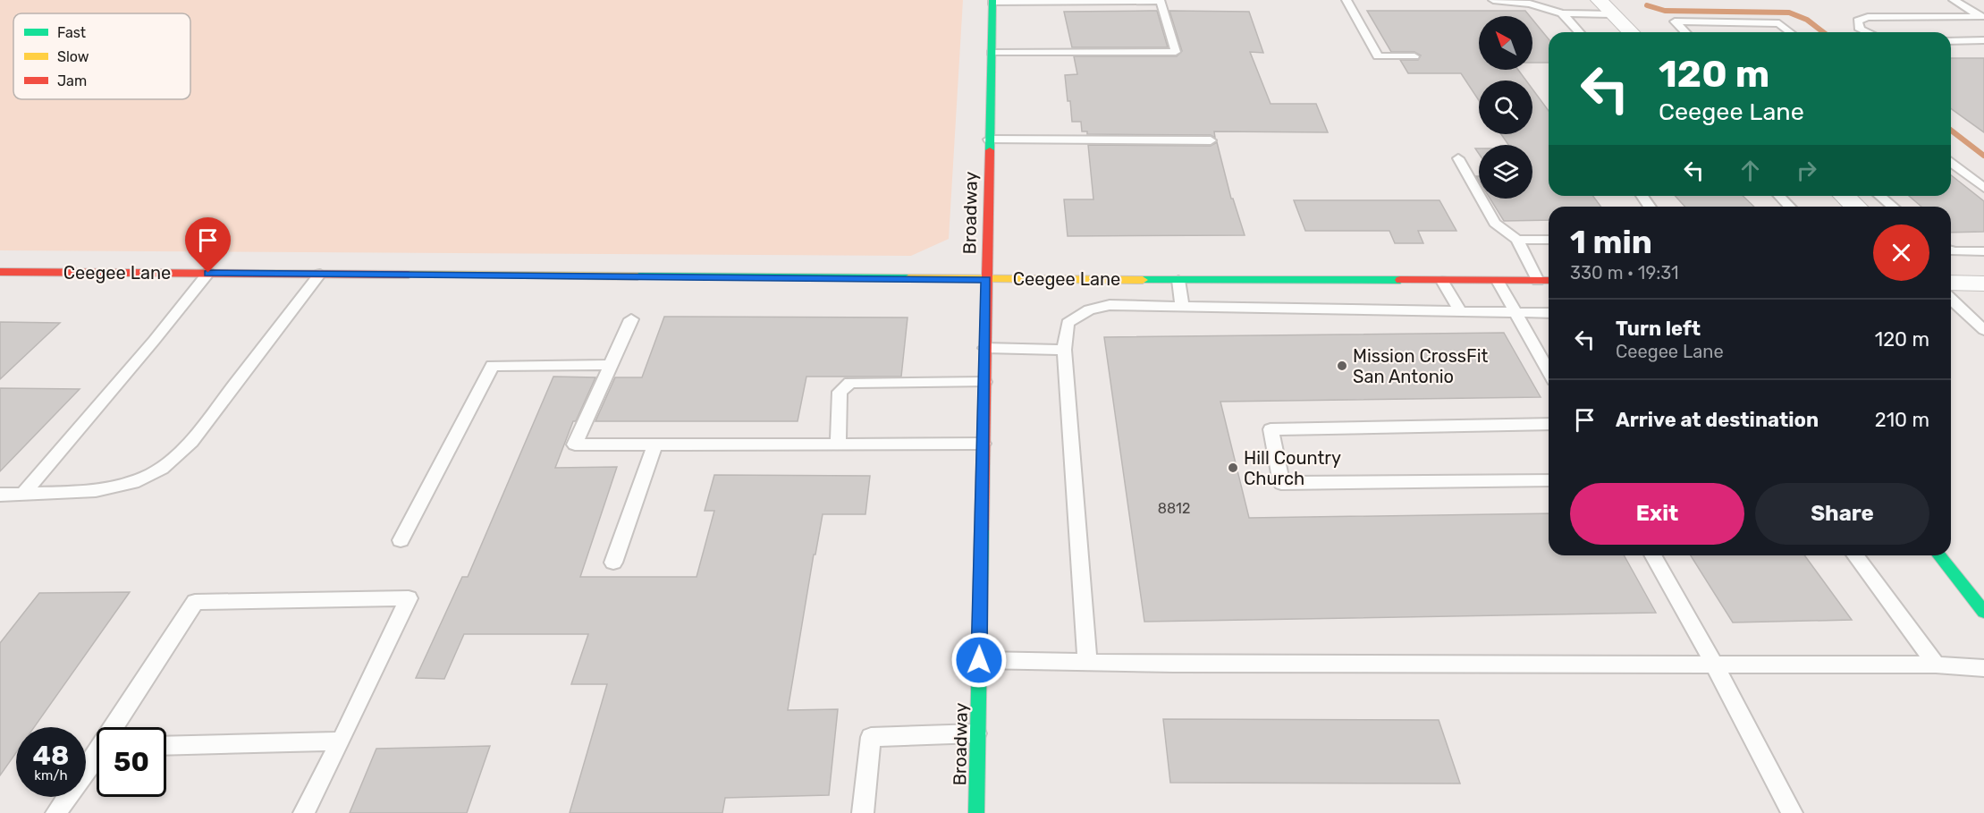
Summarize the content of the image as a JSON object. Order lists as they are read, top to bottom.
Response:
{
  "streets": {
    "street": ["Broadway", "Ceegee Lane"]
  },
  "crossings": [
    ["Broadway", "Ceegee Lane"]
  ],
  "places": ["Mission CrossFit San Antonio", "Hill Country Church"],
  "house_numbers": ["8812"],
  "legend": ["Fast", "Slow", "Jam"],
  "north": "top left",
  "page": {
    "turn": ["120 m", "Ceegee Lane"],
    "heading": ["1 min", "330 m · 19:31"],
    "list": [
      {
        "name": "Turn left",
        "note": "Ceegee Lane",
        "value": "120 m"
      },
      {
        "name": "Arrive at destination",
        "value": "210 m"
      }
    ],
    "buttons": ["Exit", "Share"],
    "speed": "48 km/h",
    "limit": "50"
  }
}
